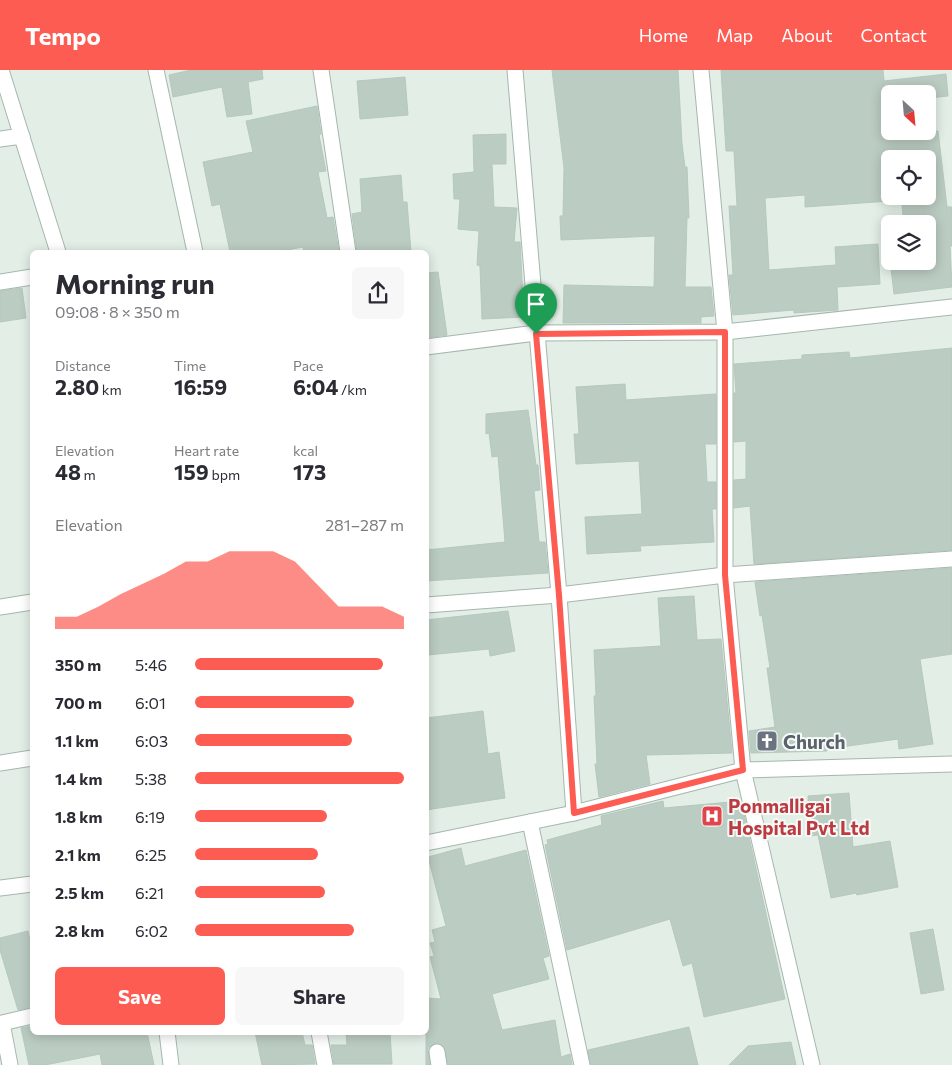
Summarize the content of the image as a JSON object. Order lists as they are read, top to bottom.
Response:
{
  "places": {
    "church": ["Church"],
    "hospital": ["Ponmalligai Hospital Pvt Ltd"]
  },
  "north": "bottom right",
  "page": {
    "header": "Tempo",
    "nav": [
      "Home",
      "Map",
      "About",
      "Contact"
    ],
    "heading": ["Morning run", "09:08 · 8 × 350 m"],
    "stats": [
      ["Distance", "2.80 km"],
      ["Time", "16:59"],
      ["Pace", "6:04 /km"],
      ["Elevation", "48 m"],
      ["Heart rate", "159 bpm"],
      ["kcal", "173"]
    ],
    "chart": ["Elevation", "281–287 m"],
    "list": [
      {
        "name": "350 m",
        "note": "5:46"
      },
      {
        "name": "700 m",
        "note": "6:01"
      },
      {
        "name": "1.1 km",
        "note": "6:03"
      },
      {
        "name": "1.4 km",
        "note": "5:38"
      },
      {
        "name": "1.8 km",
        "note": "6:19"
      },
      {
        "name": "2.1 km",
        "note": "6:25"
      },
      {
        "name": "2.5 km",
        "note": "6:21"
      },
      {
        "name": "2.8 km",
        "note": "6:02"
      }
    ],
    "buttons": ["Save", "Share"]
  }
}
